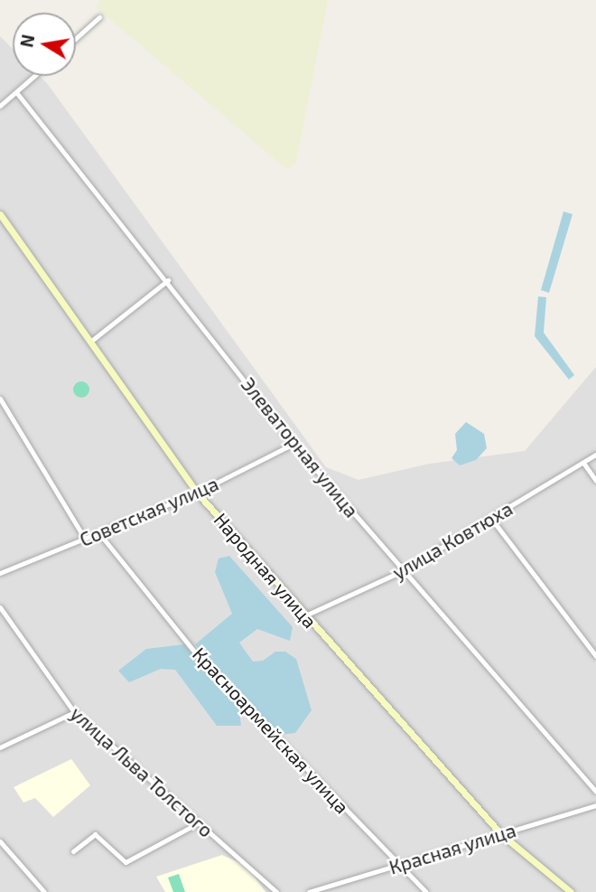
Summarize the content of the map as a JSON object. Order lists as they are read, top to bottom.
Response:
{
  "streets": {
    "main road": ["Народная улица"],
    "street": [
      "Элеваторная улица",
      "Советская улица",
      "улица Ковтюха",
      "Красноармейская улица",
      "улица Льва Толстого",
      "Красная улица"
    ]
  },
  "crossings": [
    ["Элеваторная улица", "Советская улица"],
    ["Элеваторная улица", "улица Ковтюха"],
    ["Советская улица", "Народная улица"],
    ["Советская улица", "Красноармейская улица"],
    ["улица Ковтюха", "Народная улица"],
    ["Народная улица", "Красная улица"],
    ["Красноармейская улица", "Красная улица"]
  ],
  "north": "left"
}
